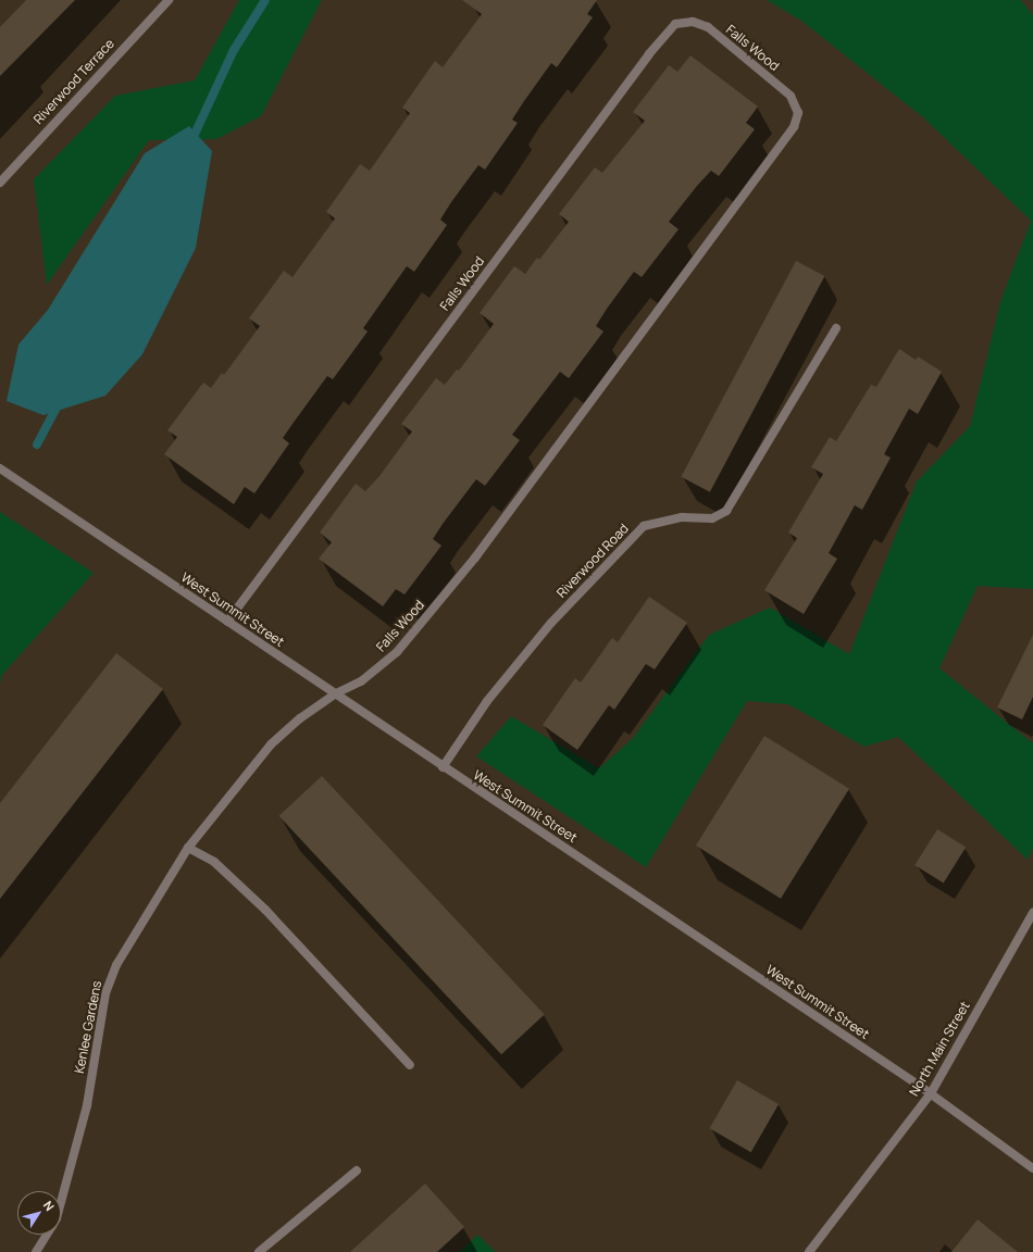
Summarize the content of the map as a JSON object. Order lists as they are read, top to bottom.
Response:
{
  "streets": {
    "street": [
      "Falls Wood",
      "Riverwood Terrace",
      "Riverwood Road",
      "West Summit Street",
      "Kenlee Gardens",
      "North Main Street"
    ]
  },
  "crossings": [
    ["Falls Wood", "West Summit Street"],
    ["Falls Wood", "Kenlee Gardens"],
    ["Riverwood Road", "West Summit Street"],
    ["West Summit Street", "Kenlee Gardens"],
    ["West Summit Street", "North Main Street"]
  ],
  "north": "top right"
}
